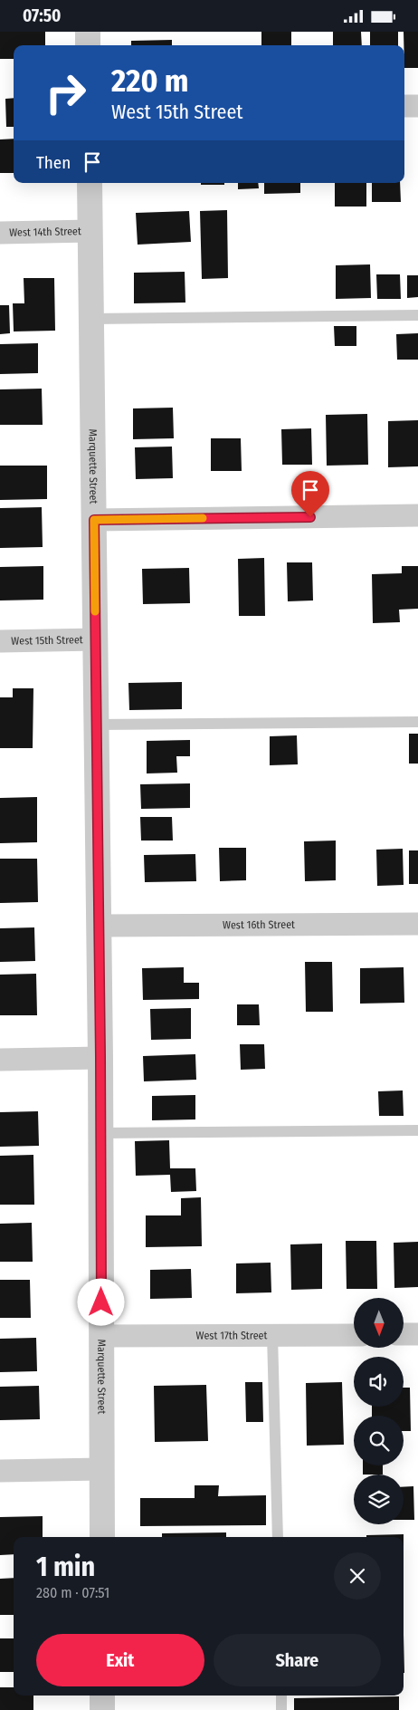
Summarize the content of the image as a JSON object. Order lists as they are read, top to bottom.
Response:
{
  "streets": {
    "street": [
      "West 14th Street",
      "Marquette Street",
      "West 15th Street",
      "West 16th Street",
      "West 17th Street"
    ]
  },
  "crossings": [
    ["West 14th Street", "Marquette Street"],
    ["Marquette Street", "West 15th Street"],
    ["Marquette Street", "West 16th Street"],
    ["Marquette Street", "West 17th Street"]
  ],
  "north": "bottom",
  "page": {
    "status": "07:50",
    "turn": ["220 m", "West 15th Street"],
    "then": "Then",
    "heading": ["1 min", "280 m · 07:51"],
    "buttons": ["Exit", "Share"]
  }
}
